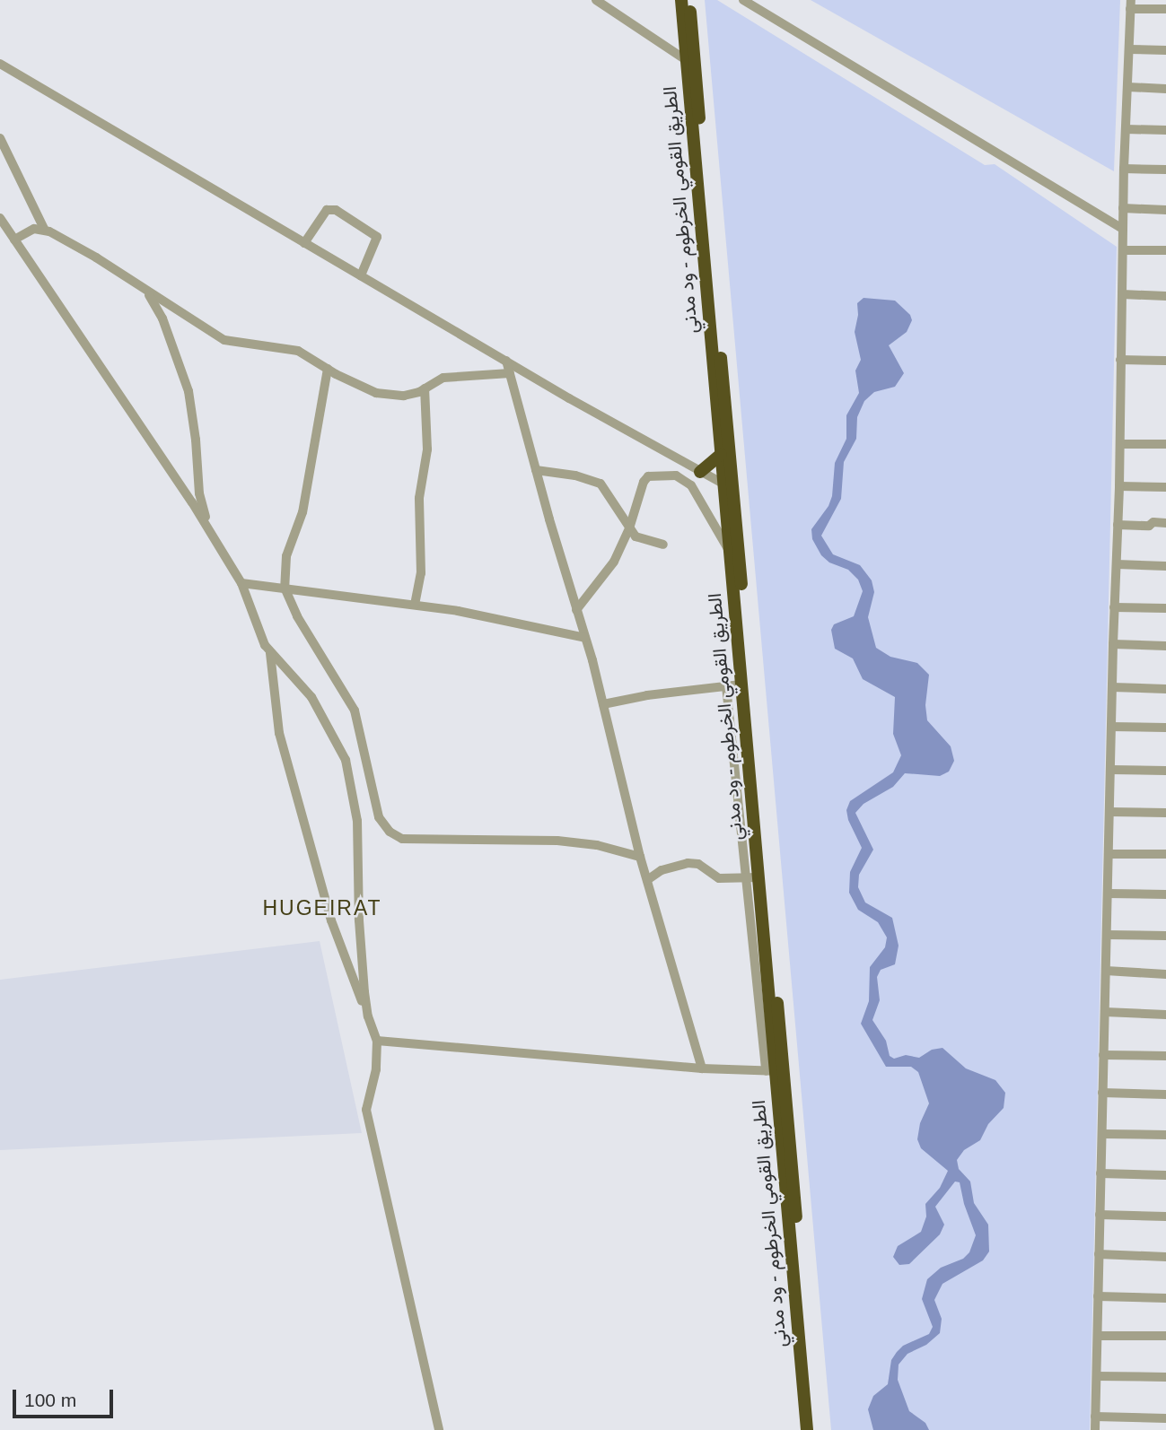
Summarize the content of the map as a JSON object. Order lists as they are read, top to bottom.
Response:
{
  "streets": {
    "highway": ["الطريق القومي الخرطوم - ود مدني"]
  },
  "districts": ["HUGEIRAT"],
  "scale_bar": "100 m"
}
